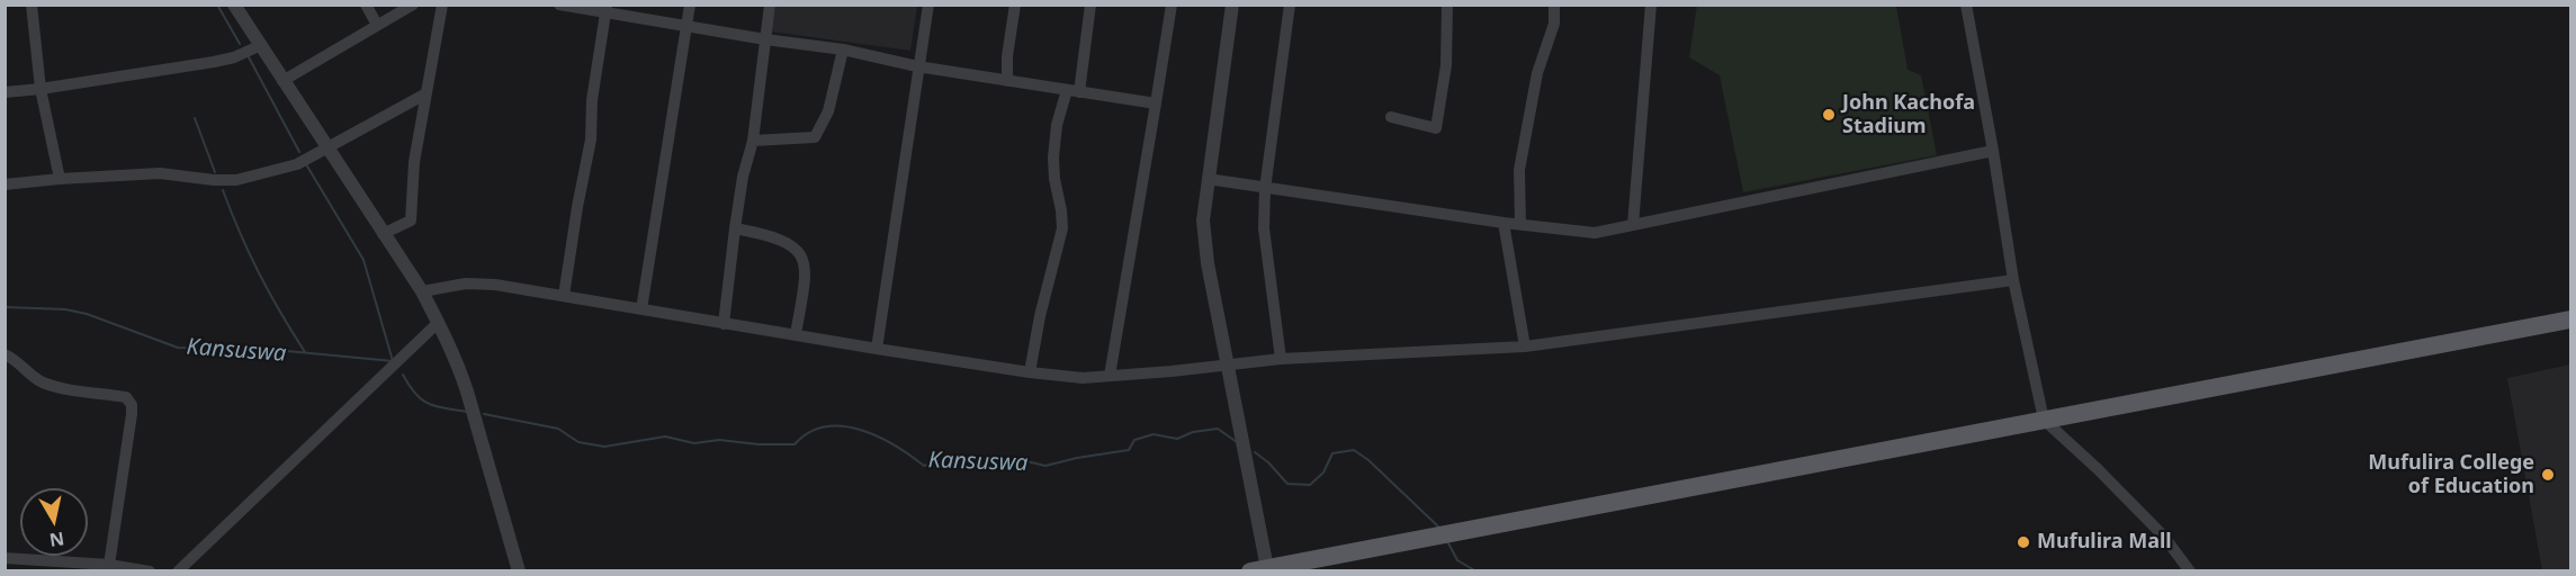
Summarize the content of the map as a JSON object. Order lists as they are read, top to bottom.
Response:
{
  "water": ["Kansuswa"],
  "places": ["John Kachofa Stadium", "Mufulira College of Education", "Mufulira Mall"],
  "north": "bottom"
}
